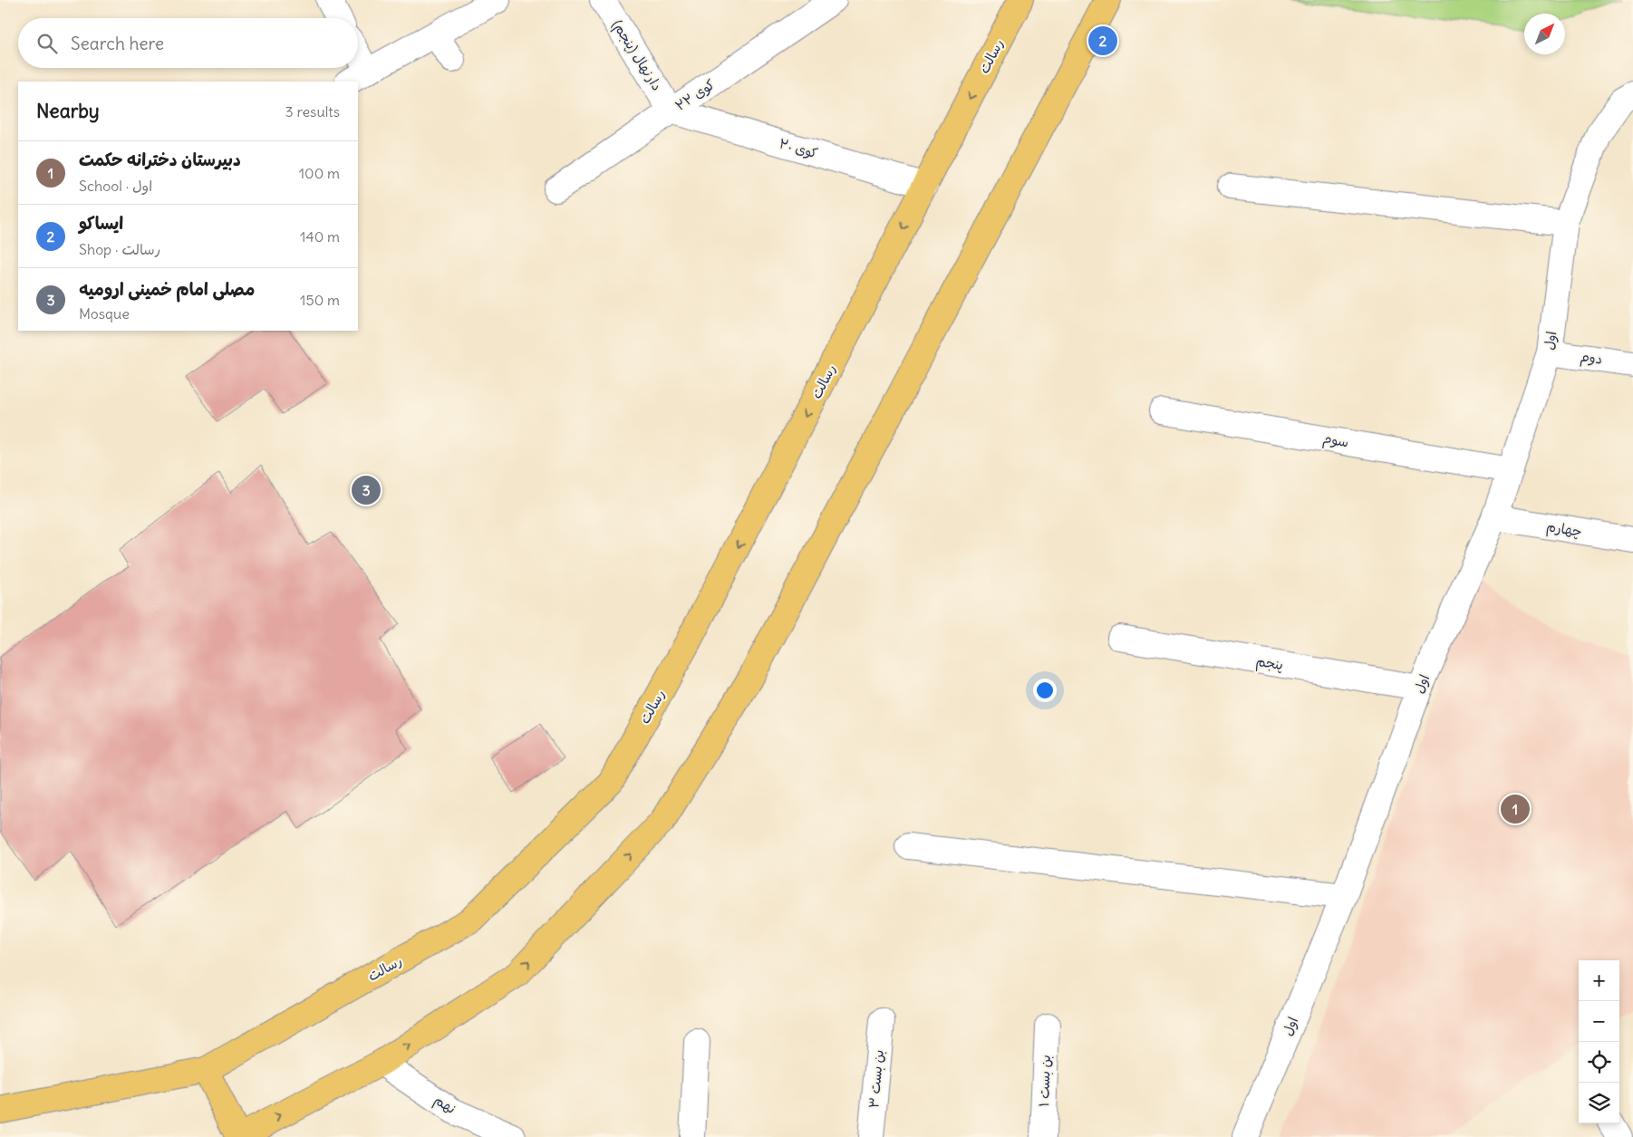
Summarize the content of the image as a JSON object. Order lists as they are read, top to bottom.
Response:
{
  "streets": {
    "main road": ["رسالت"],
    "street": [
      "دارنهال (پنجم)",
      "کوی ۲۲",
      "کوی ۲۰",
      "اول",
      "دوم",
      "سوم",
      "چهارم",
      "پنجم",
      "بن بست ۳",
      "بن بست ۱",
      "نهم"
    ]
  },
  "crossings": [
    ["دارنهال (پنجم)", "کوی ۲۲"],
    ["دارنهال (پنجم)", "کوی ۲۰"],
    ["رسالت", "کوی ۲۰"],
    ["کوی ۲۲", "کوی ۲۰"],
    ["اول", "دوم"],
    ["اول", "سوم"],
    ["اول", "چهارم"],
    ["اول", "پنجم"]
  ],
  "north": "top right",
  "page": {
    "search": "Search here",
    "pins": ["2", "3", "1"],
    "heading": ["Nearby", "3 results"],
    "list": [
      {
        "mark": "1",
        "name": "دبیرستان دخترانه حکمت",
        "note": "School · اول",
        "value": "100 m"
      },
      {
        "mark": "2",
        "name": "ایساکو",
        "note": "Shop · رسالت",
        "value": "140 m"
      },
      {
        "mark": "3",
        "name": "مصلی امام خمینی ارومیه",
        "note": "Mosque",
        "value": "150 m"
      }
    ],
    "map_buttons": ["+", "−"]
  }
}
